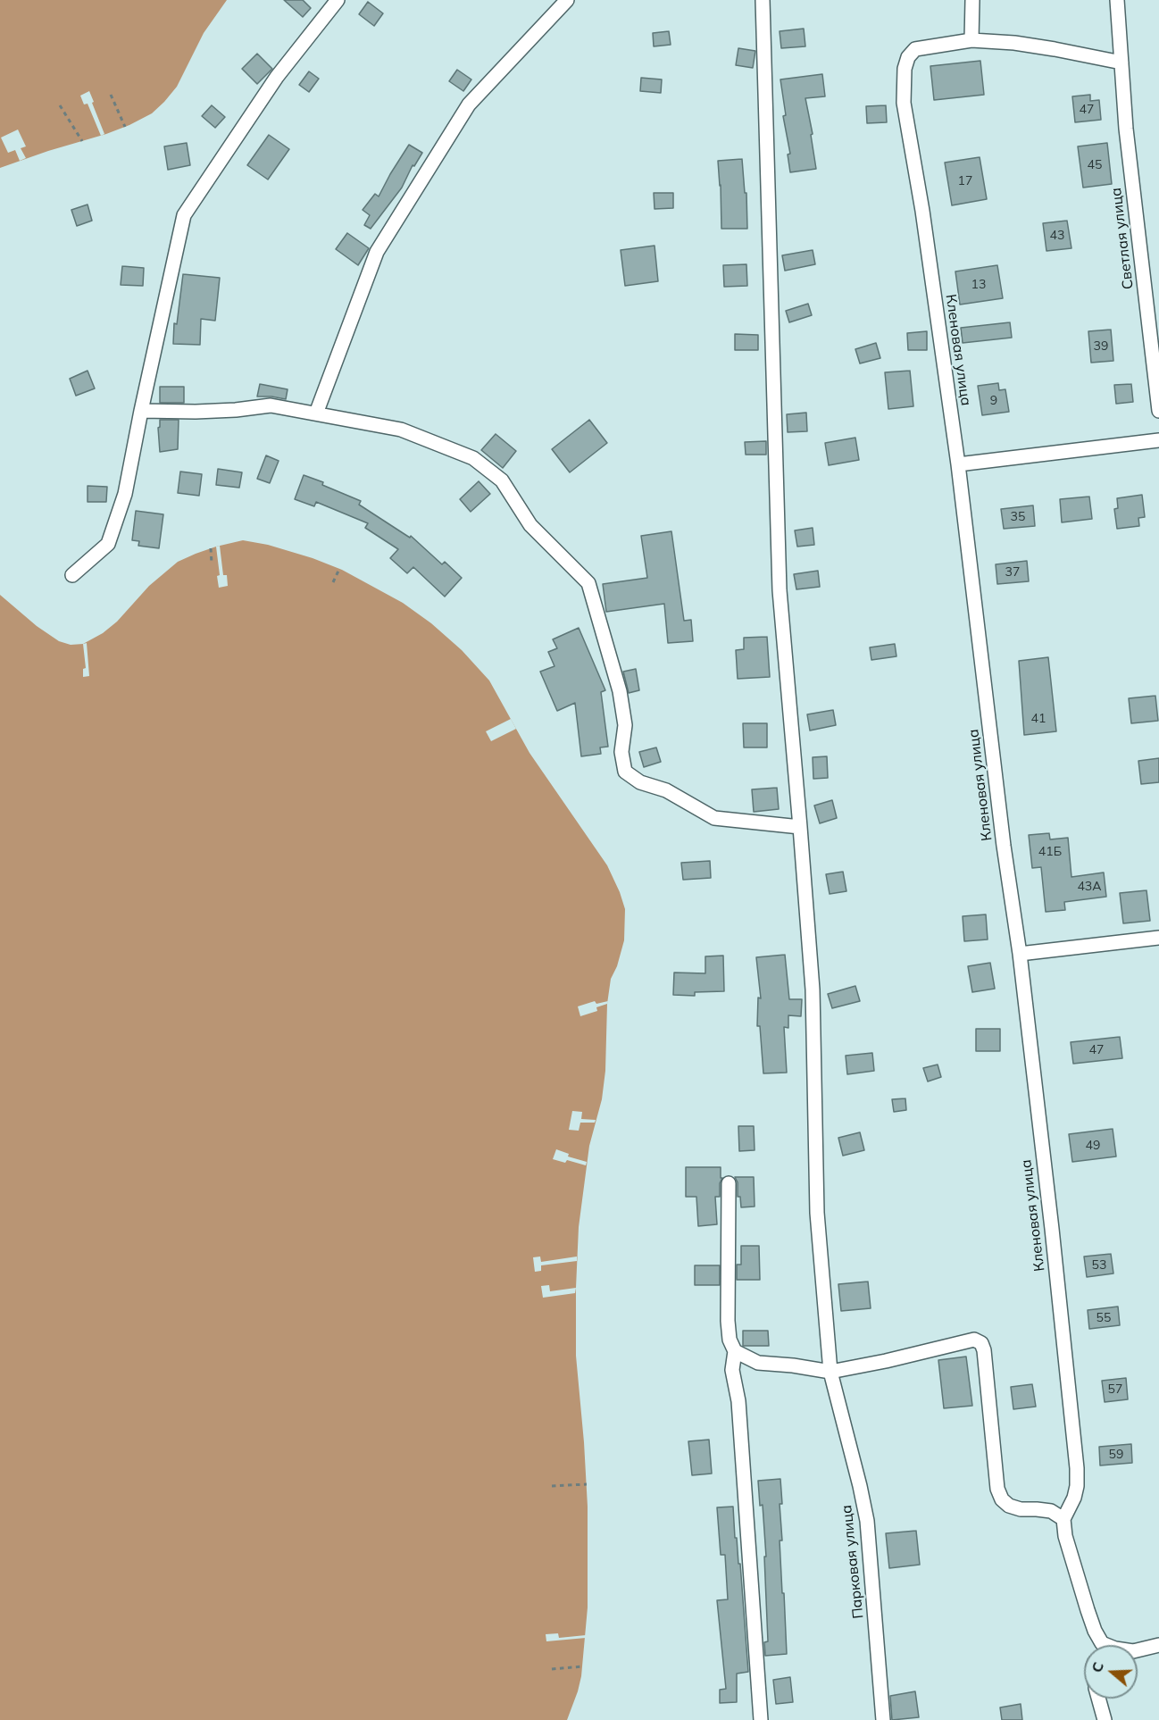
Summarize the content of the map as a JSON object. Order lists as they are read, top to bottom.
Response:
{
  "streets": {
    "street": ["Светлая улица", "Кленовая улица", "Парковая улица"]
  },
  "house_numbers": [
    "47",
    "45",
    "17",
    "43",
    "13",
    "39",
    "9",
    "35",
    "37",
    "41",
    "41Б",
    "43А",
    "47",
    "49",
    "53",
    "55",
    "57",
    "59"
  ],
  "north": "left"
}
